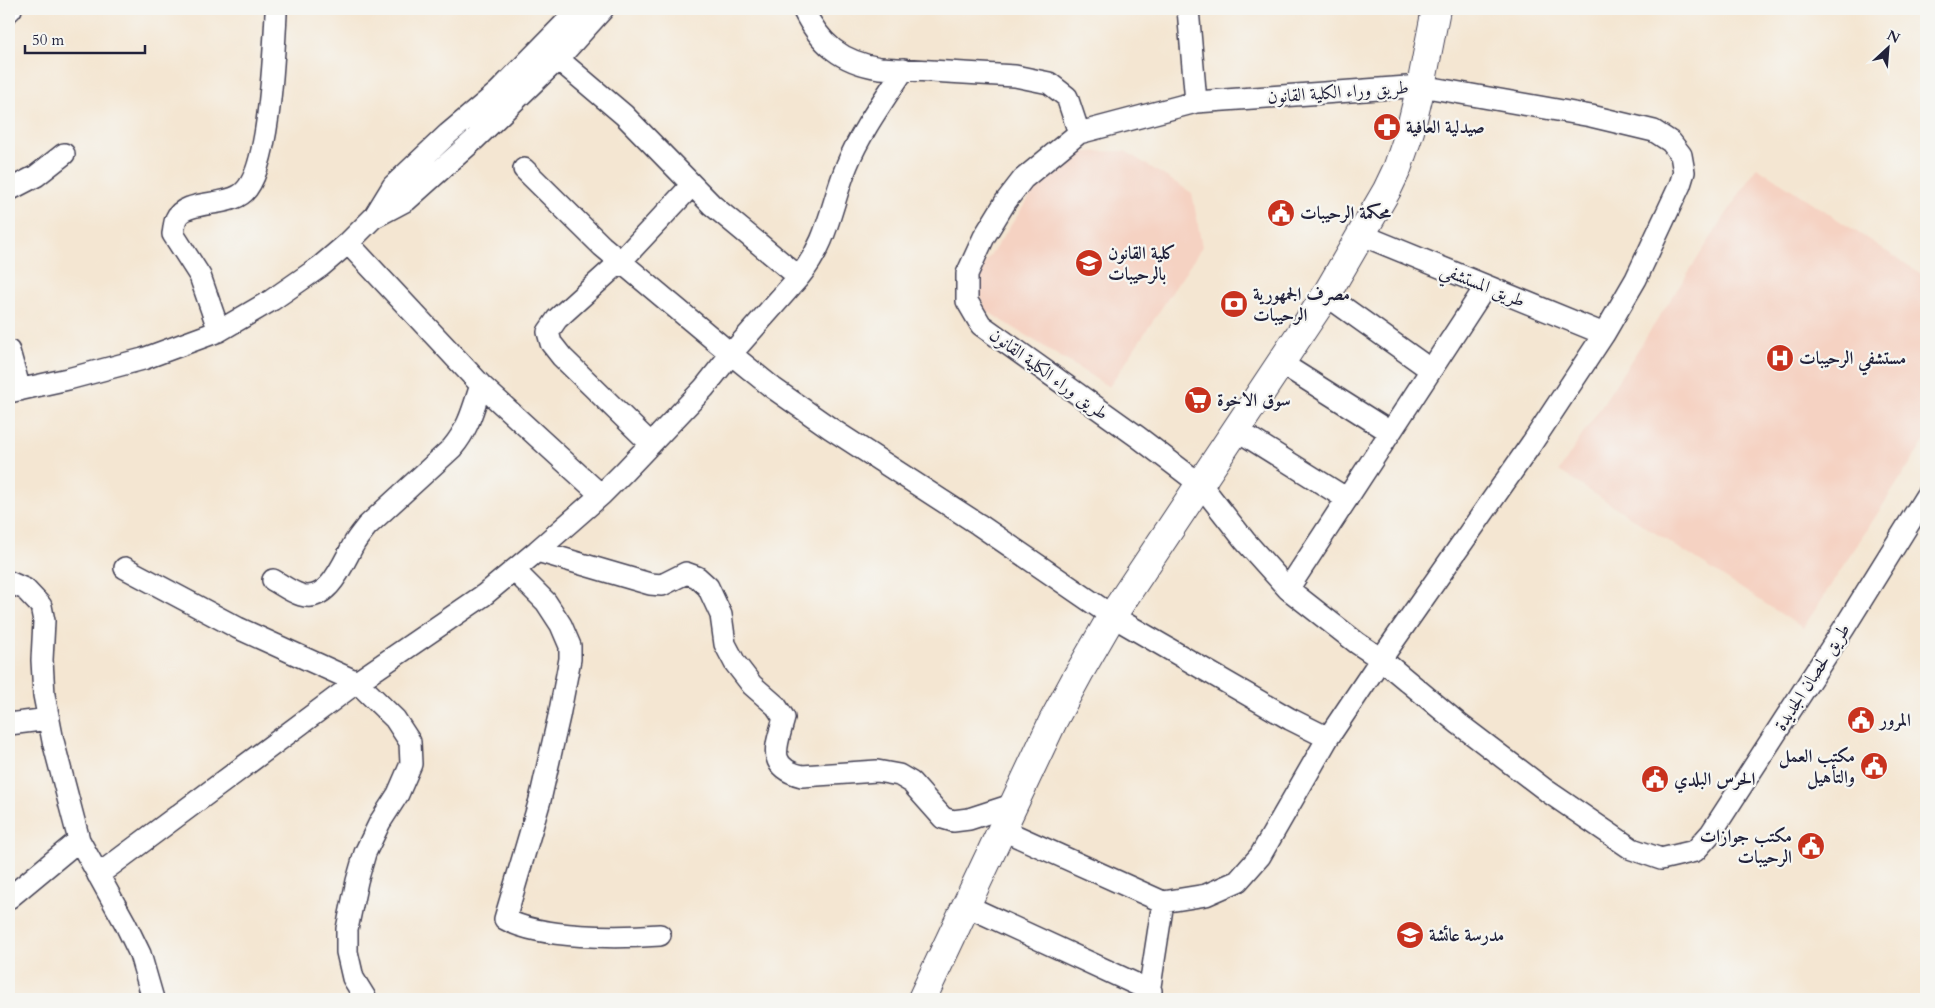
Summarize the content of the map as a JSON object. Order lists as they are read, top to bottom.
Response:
{
  "streets": {
    "street": ["طريق وراء الكلية القانون", "طريق المستشفي", "طريق لحصان الجديدة"]
  },
  "crossings": [
    ["طريق وراء الكلية القانون", "طريق المستشفي"],
    ["طريق وراء الكلية القانون", "طريق لحصان الجديدة"]
  ],
  "places": {
    "pharmacy": ["صيدلية العافية"],
    "public building": [
      "محكمة الرحيبات",
      "المرور",
      "مكتب العمل والتأهيل",
      "الحرس البلدي",
      "مكتب جوازات الرحيبات"
    ],
    "school or university": ["كلية القانون بالرحيبات", "مدرسة عائشة"],
    "bank": ["مصرف الجمهورية الرحيبات"],
    "hospital": ["مستشفي الرحيبات"],
    "supermarket": ["سوق الاخوة"]
  },
  "scale_bar": "50 m",
  "north": "top right"
}
